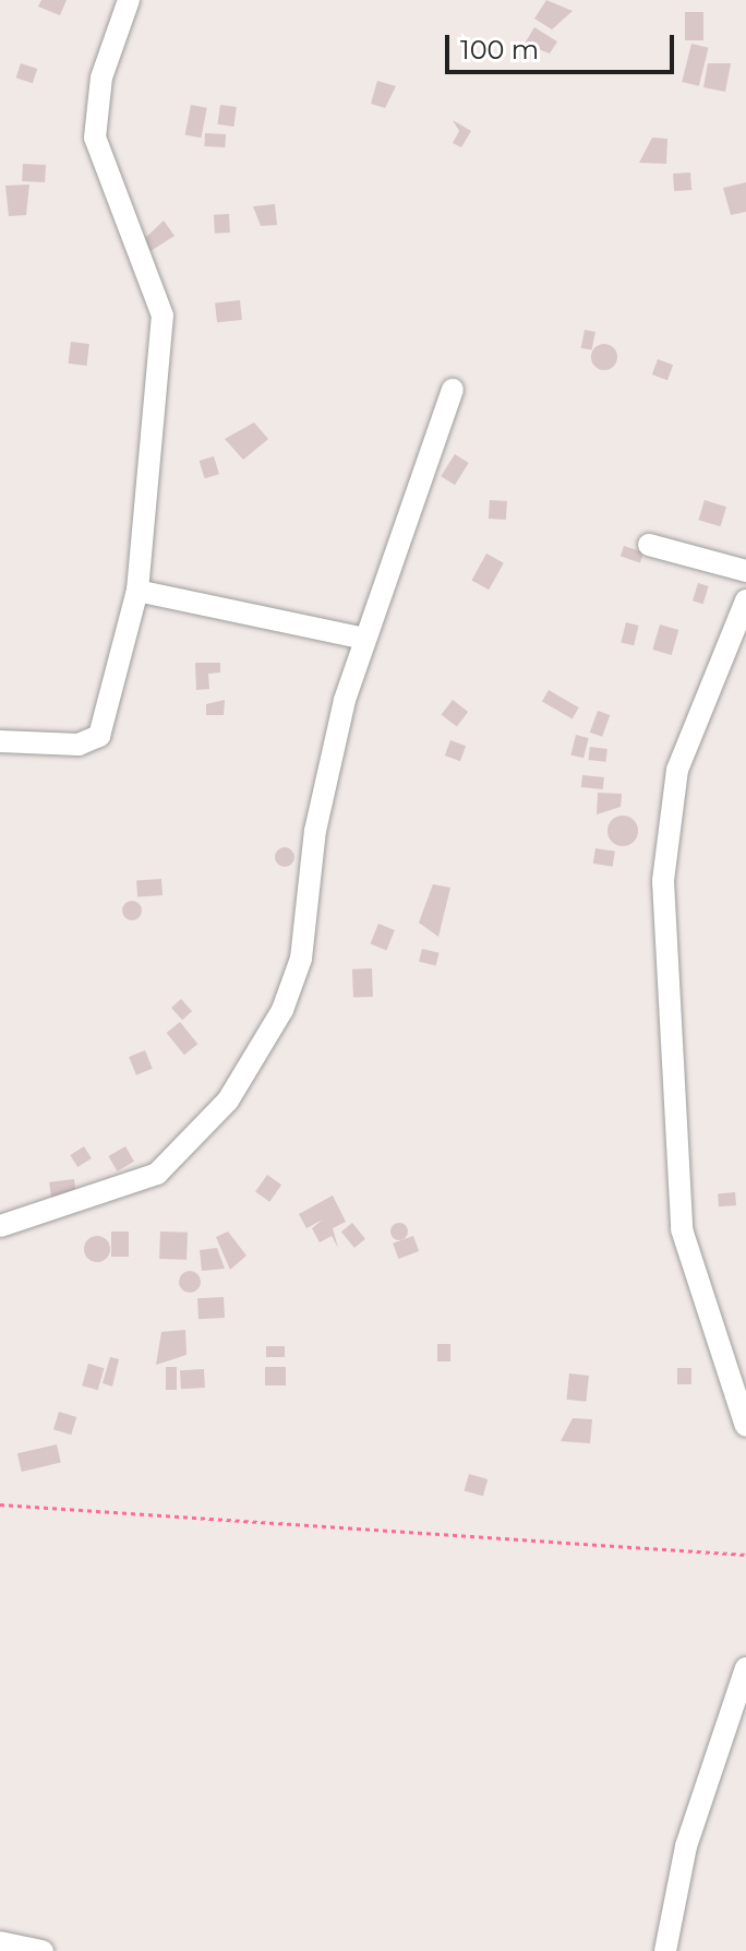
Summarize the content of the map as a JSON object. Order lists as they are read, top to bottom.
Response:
{
  "scale_bar": "100 m"
}
